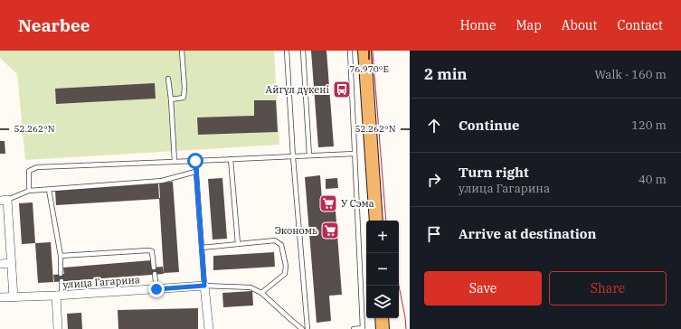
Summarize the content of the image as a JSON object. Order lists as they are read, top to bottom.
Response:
{
  "streets": {
    "street": ["улица Гагарина"]
  },
  "places": {
    "bus stop": ["Айгүл дүкені"],
    "supermarket": ["У Сэма", "Экономь"]
  },
  "page": {
    "header": "Nearbee",
    "nav": [
      "Home",
      "Map",
      "About",
      "Contact"
    ],
    "heading": ["2 min", "Walk · 160 m"],
    "list": [
      ["Continue", "120 m"],
      ["Turn right", "улица Гагарина", "40 m"],
      "Arrive at destination"
    ],
    "map_buttons": ["+", "−"],
    "buttons": ["Save", "Share"]
  },
  "coordinates": ["76.970°E", "52.262°N"]
}
